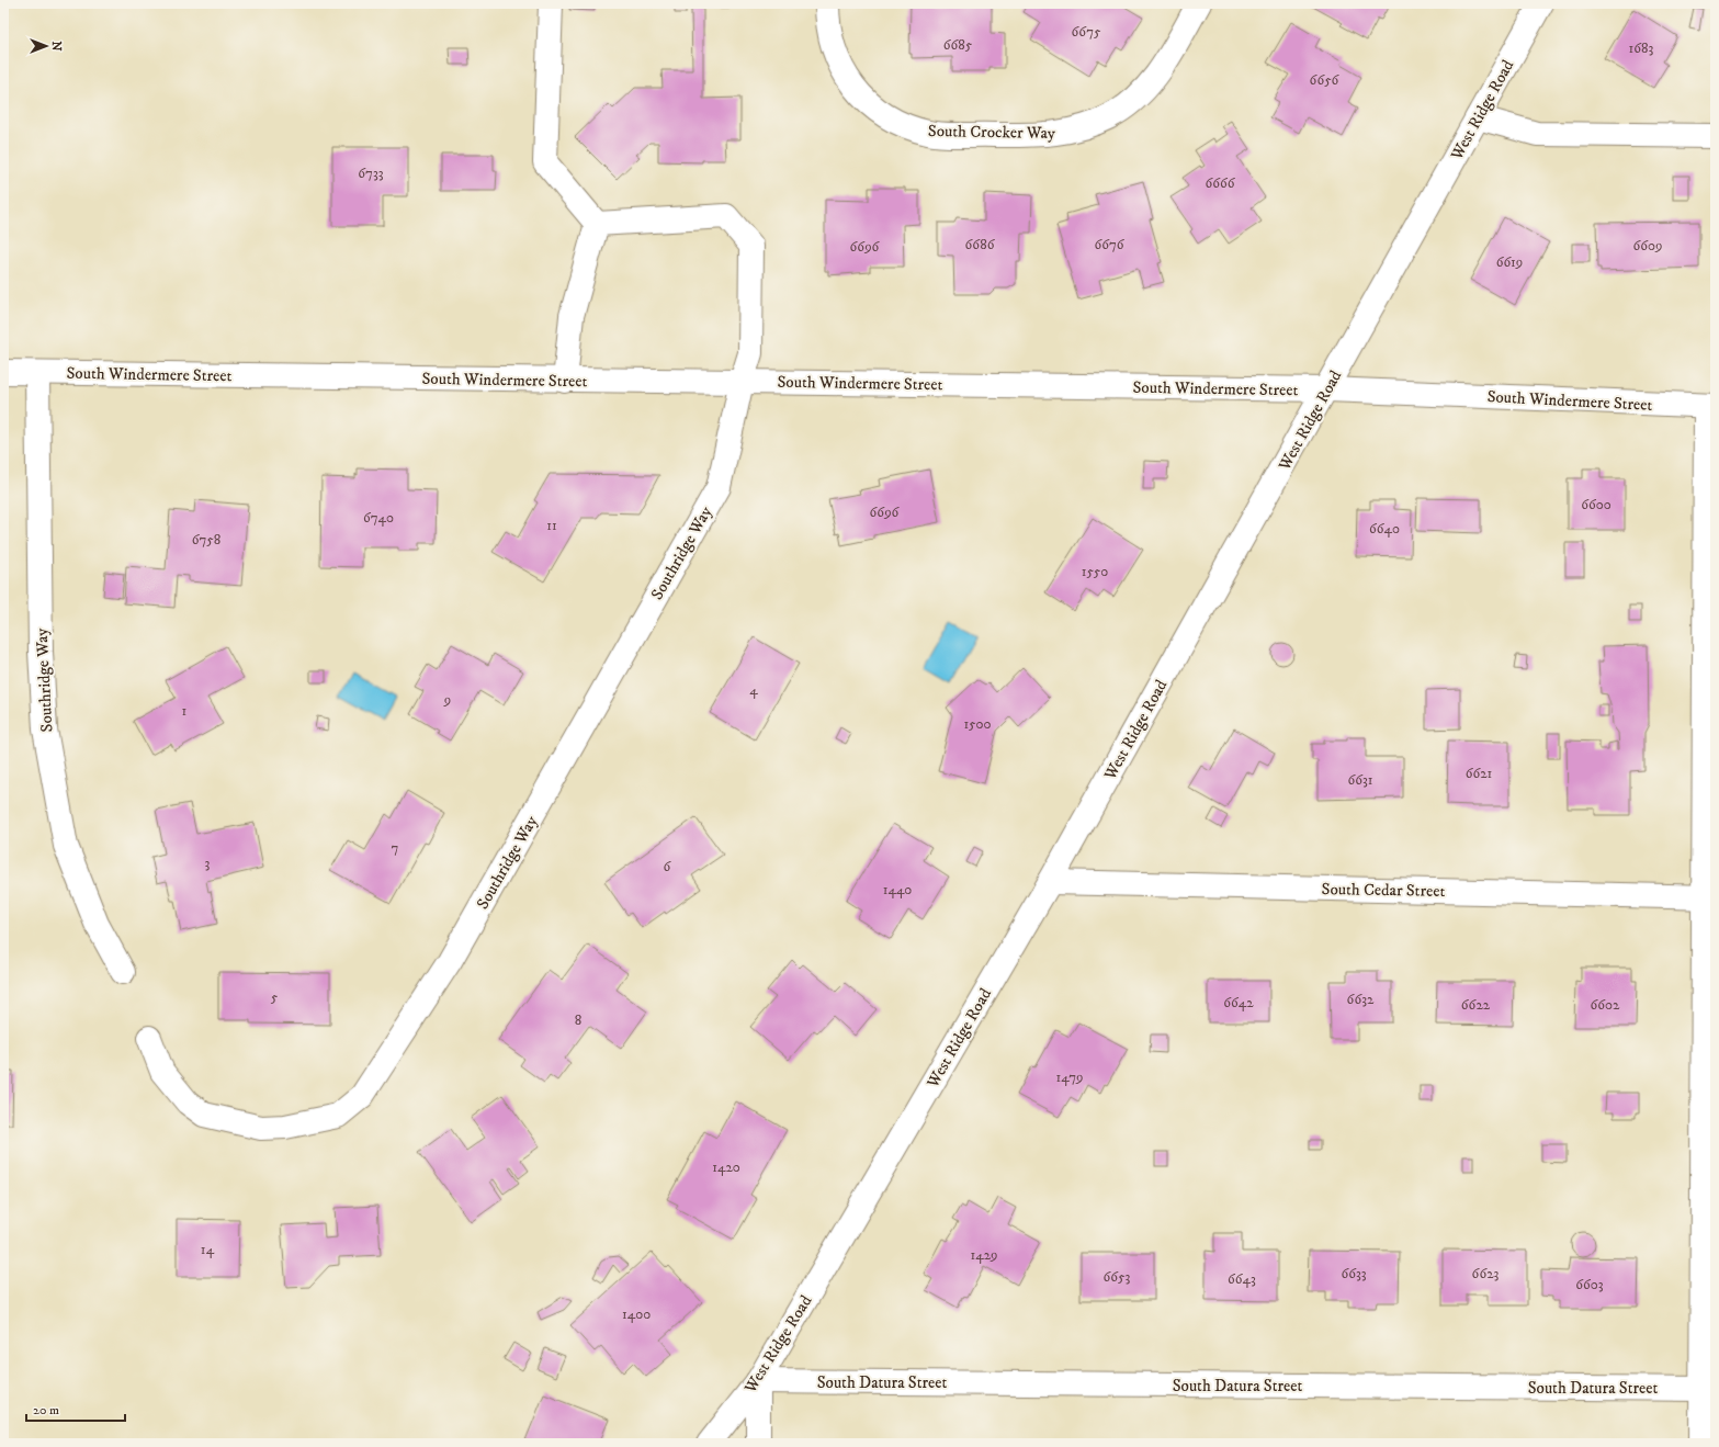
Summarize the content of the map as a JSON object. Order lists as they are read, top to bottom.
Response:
{
  "streets": {
    "street": [
      "West Ridge Road",
      "South Crocker Way",
      "South Windermere Street",
      "Southridge Way",
      "South Cedar Street",
      "South Datura Street"
    ]
  },
  "crossings": [
    ["West Ridge Road", "South Windermere Street"],
    ["West Ridge Road", "South Cedar Street"],
    ["West Ridge Road", "South Datura Street"],
    ["South Windermere Street", "Southridge Way"]
  ],
  "house_numbers": [
    "6675",
    "6685",
    "1683",
    "6656",
    "6733",
    "6666",
    "6686",
    "6676",
    "6609",
    "6696",
    "6619",
    "6600",
    "6696",
    "6740",
    "11",
    "6640",
    "6758",
    "1550",
    "4",
    "9",
    "1",
    "1500",
    "6621",
    "6631",
    "7",
    "3",
    "6",
    "1440",
    "5",
    "6632",
    "6642",
    "6622",
    "6602",
    "8",
    "1479",
    "1420",
    "14",
    "1429",
    "6633",
    "6623",
    "6653",
    "6643",
    "6603",
    "1400"
  ],
  "scale_bar": "20 m",
  "north": "right"
}
